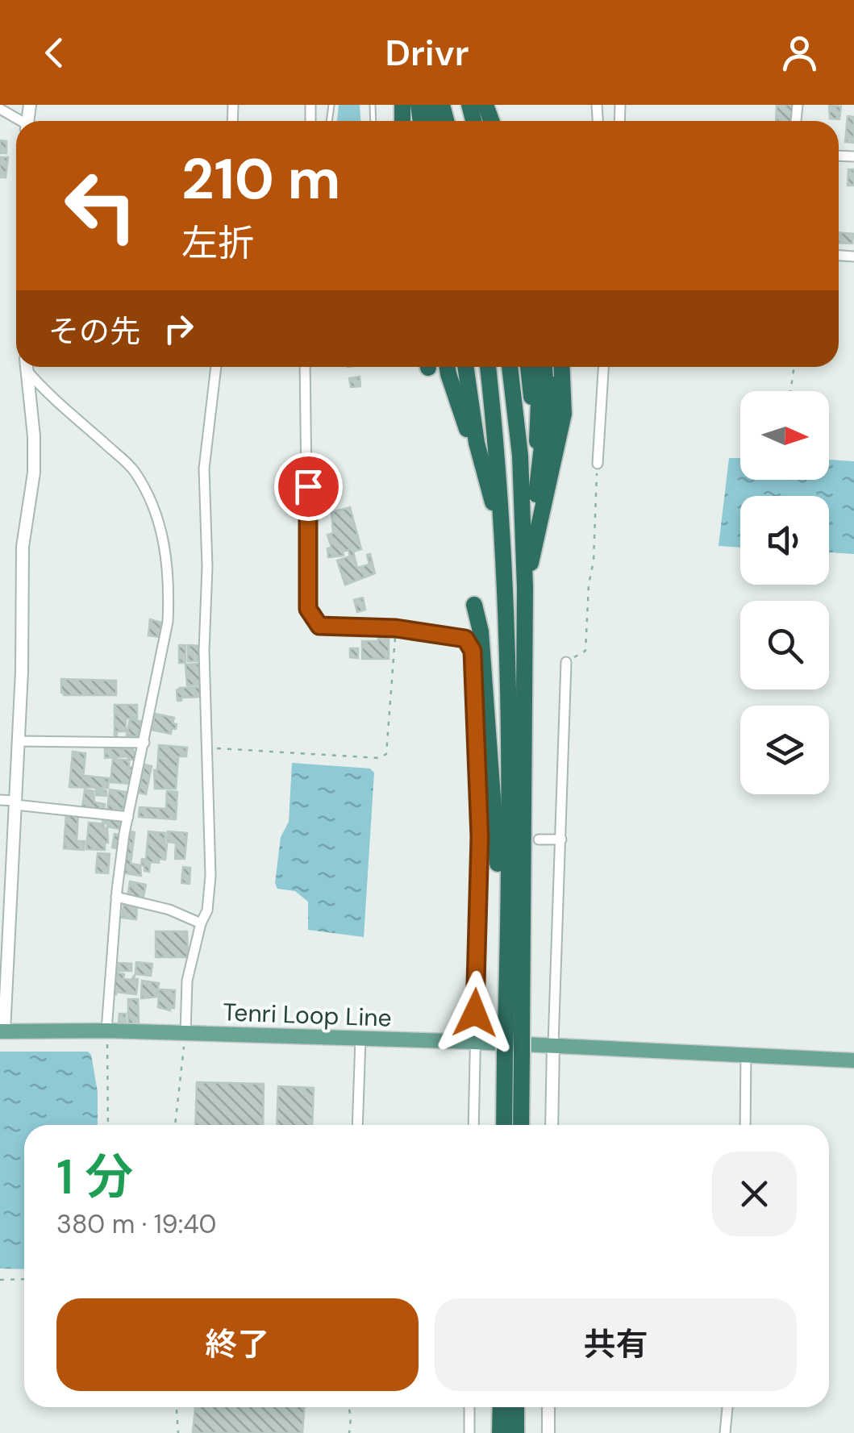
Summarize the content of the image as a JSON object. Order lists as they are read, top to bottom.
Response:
{
  "streets": {
    "main road": ["Tenri Loop Line"]
  },
  "north": "right",
  "page": {
    "header": "Drivr",
    "turn": ["210 m", "左折"],
    "then": "その先",
    "heading": ["1 分", "380 m · 19:40"],
    "buttons": ["終了", "共有"]
  }
}
